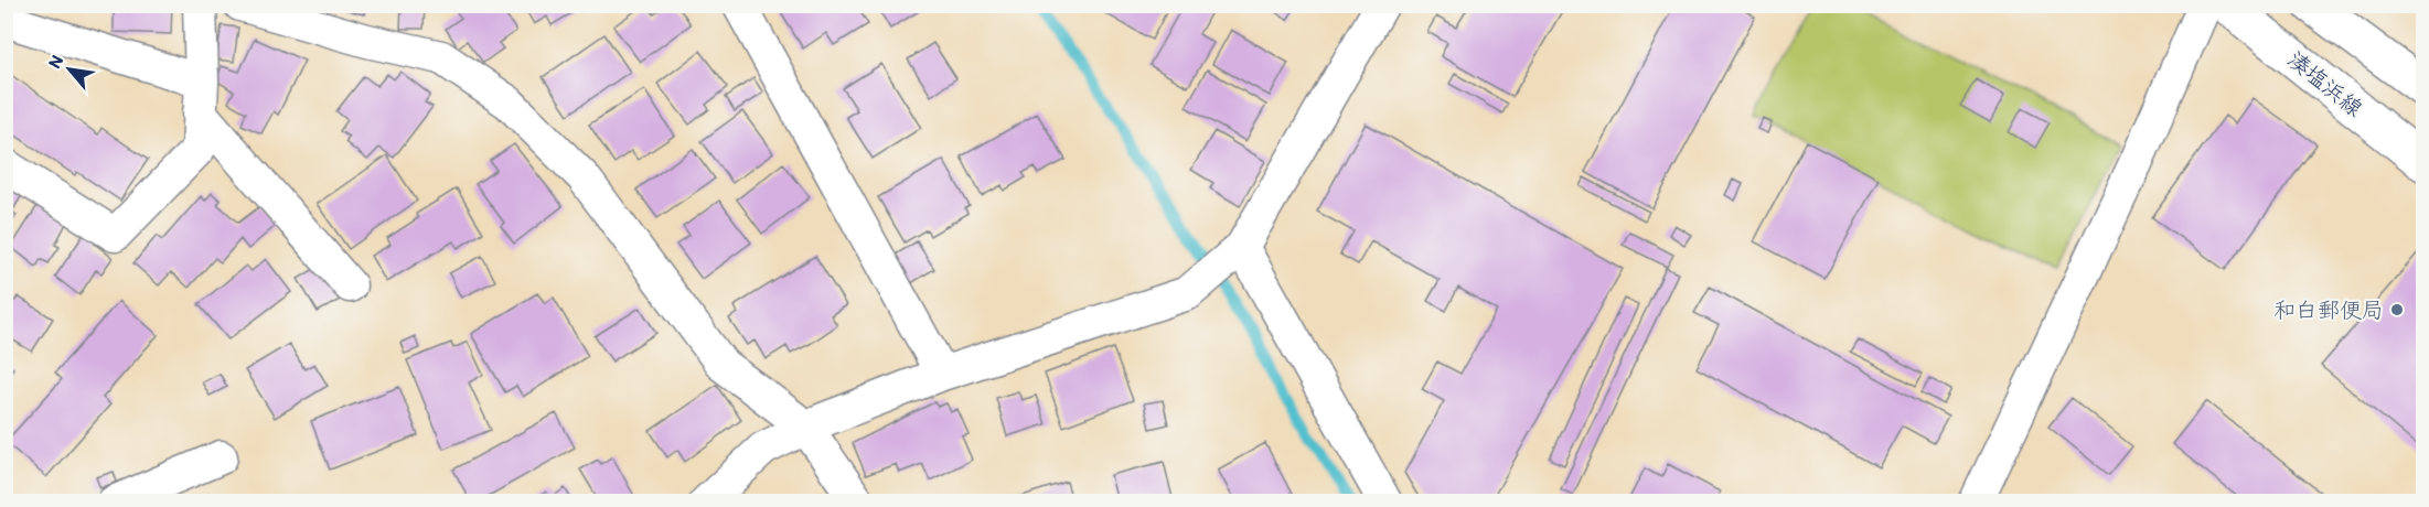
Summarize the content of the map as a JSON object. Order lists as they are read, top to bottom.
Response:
{
  "streets": {
    "main road": ["湊塩浜線"]
  },
  "places": ["和白郵便局"],
  "north": "top left"
}
